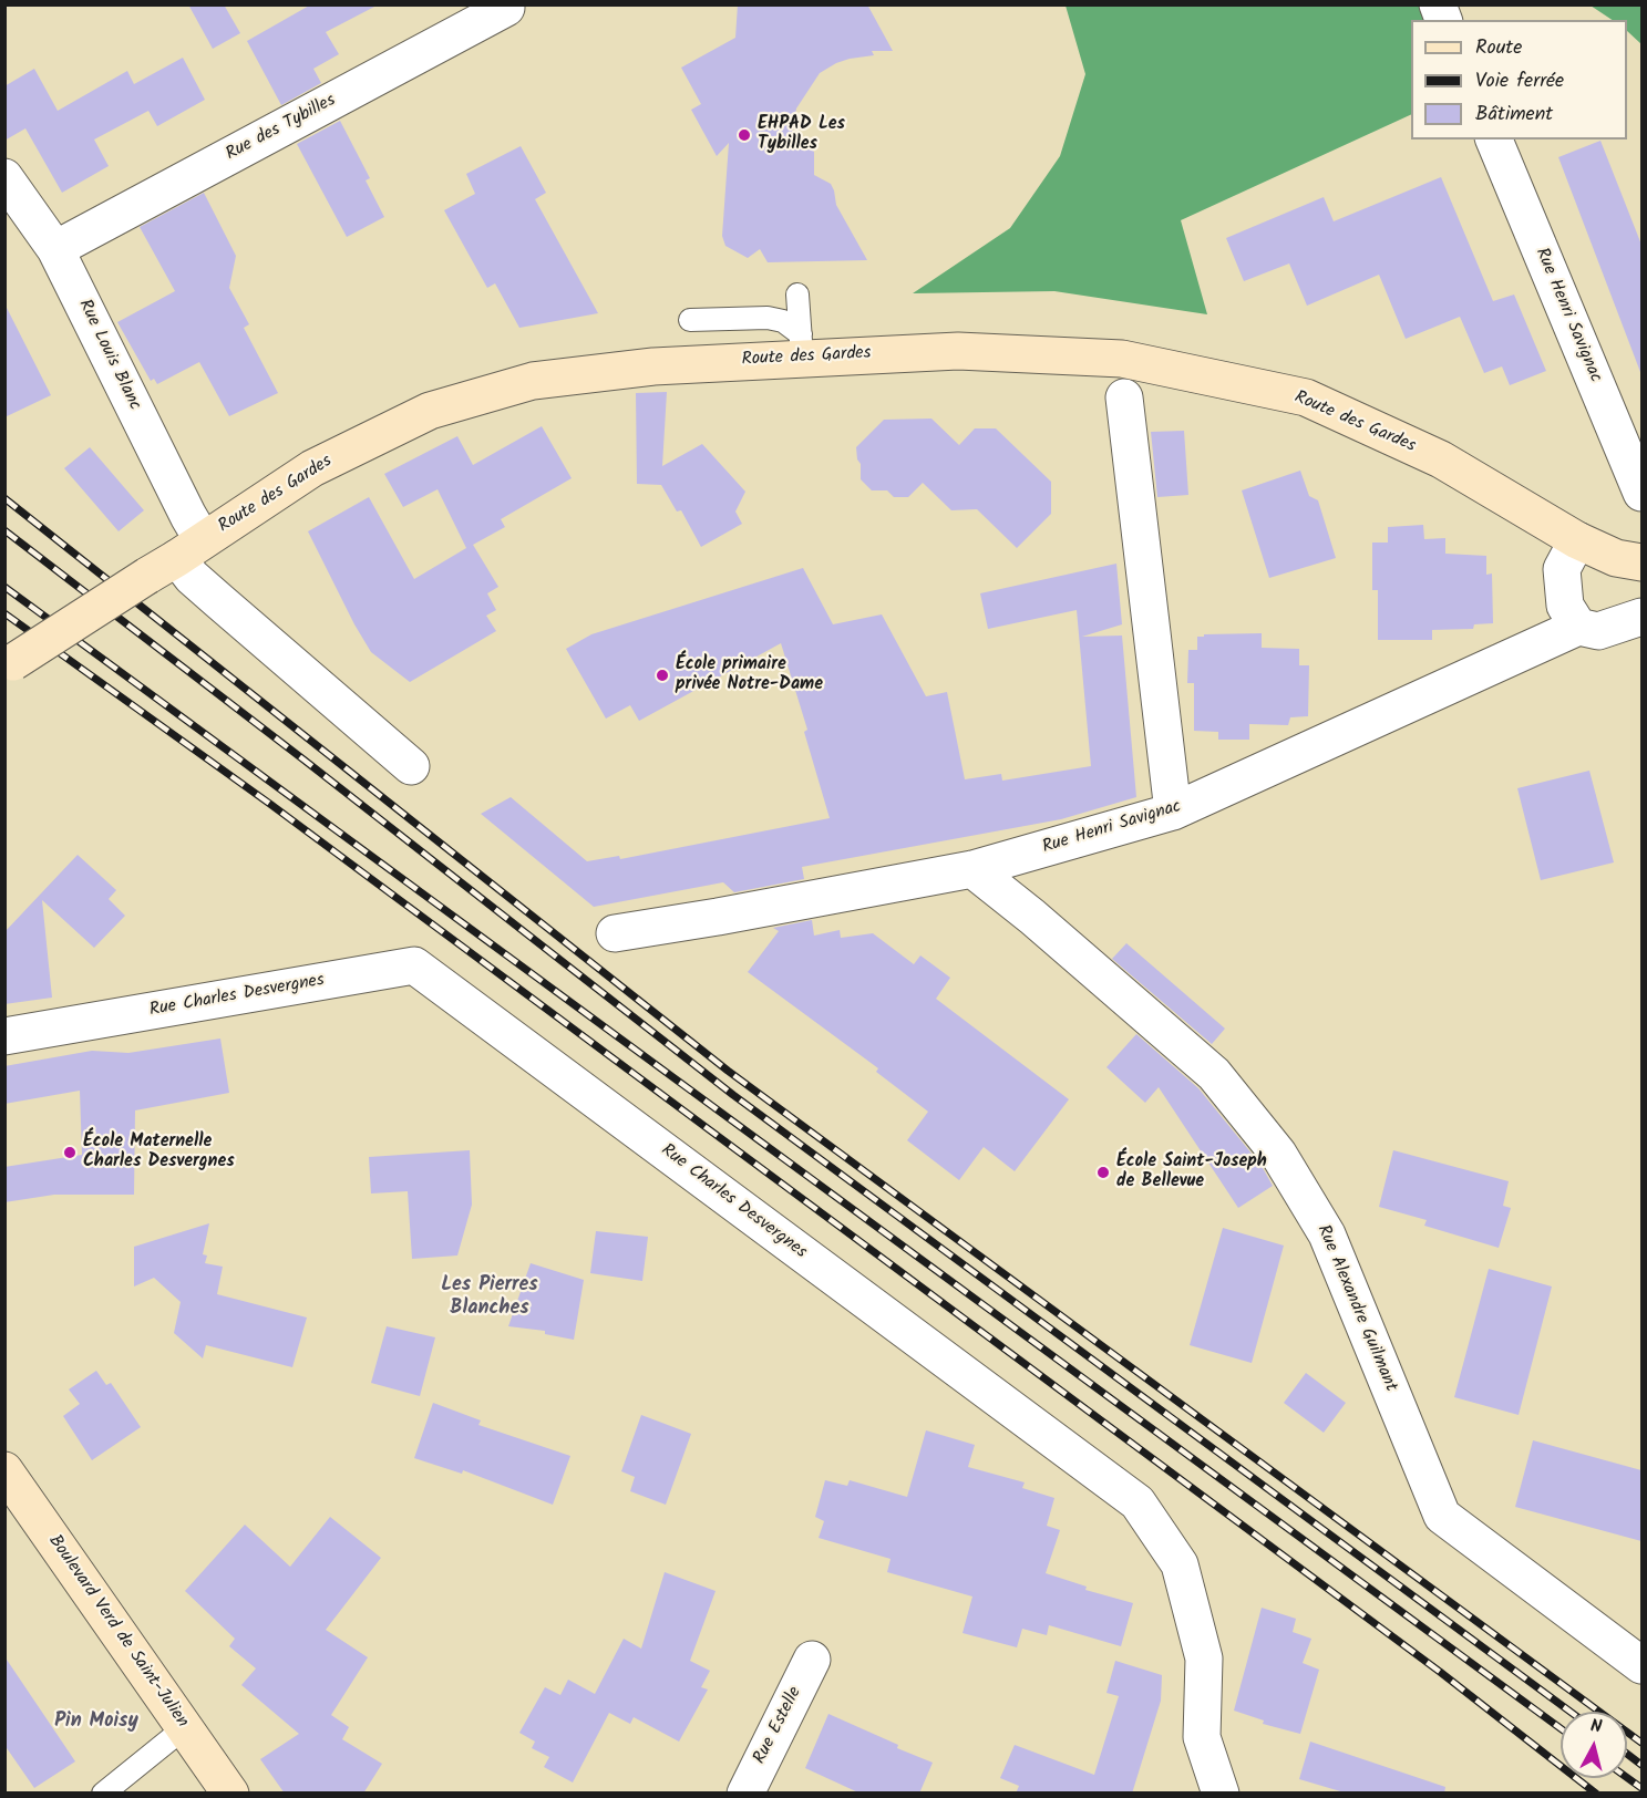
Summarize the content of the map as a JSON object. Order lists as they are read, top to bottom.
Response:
{
  "streets": {
    "main road": ["Route des Gardes", "Boulevard Verd de Saint-Julien"],
    "street": [
      "Rue des Tybilles",
      "Rue Henri Savignac",
      "Rue Louis Blanc",
      "Rue Charles Desvergnes",
      "Rue Alexandre Guilmant",
      "Rue Estelle"
    ]
  },
  "crossings": [
    ["Rue des Tybilles", "Rue Louis Blanc"],
    ["Rue Henri Savignac", "Rue Alexandre Guilmant"],
    ["Rue Louis Blanc", "Route des Gardes"]
  ],
  "districts": ["Les Pierres Blanches", "Pin Moisy"],
  "places": [
    "EHPAD Les Tybilles",
    "École primaire privée Notre-Dame",
    "École Maternelle Charles Desvergnes",
    "École Saint-Joseph de Bellevue"
  ],
  "legend": ["Route", "Voie ferrée", "Bâtiment"],
  "north": "top"
}
